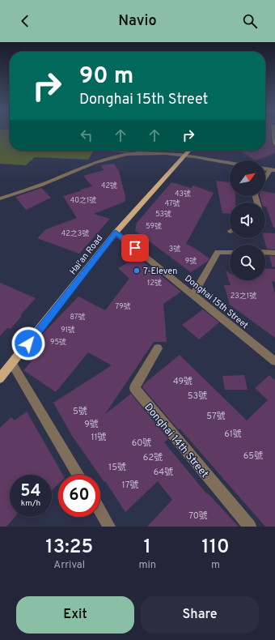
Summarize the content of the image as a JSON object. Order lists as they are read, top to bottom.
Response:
{
  "streets": {
    "main road": ["Hai'an Road"],
    "street": ["Donghai 15th Street", "Donghai 14th Street"]
  },
  "crossings": [
    ["Hai'an Road", "Donghai 15th Street"]
  ],
  "places": ["7-Eleven"],
  "house_numbers": [
    "42號",
    "43號",
    "40之1號",
    "47號",
    "53號",
    "59號",
    "42之3號",
    "3號",
    "9號",
    "12號",
    "23之1號",
    "79號",
    "87號",
    "91號",
    "95號",
    "49號",
    "53號",
    "5號",
    "57號",
    "9號",
    "61號",
    "11號",
    "60號",
    "65號",
    "62號",
    "15號",
    "64號",
    "17號",
    "70號"
  ],
  "north": "top right",
  "page": {
    "header": "Navio",
    "turn": ["90 m", "Donghai 15th Street"],
    "speed": "54 km/h",
    "limit": "60",
    "eta": [
      "13:25",
      "Arrival",
      "1",
      "min",
      "110",
      "m"
    ],
    "buttons": ["Exit", "Share"]
  }
}
